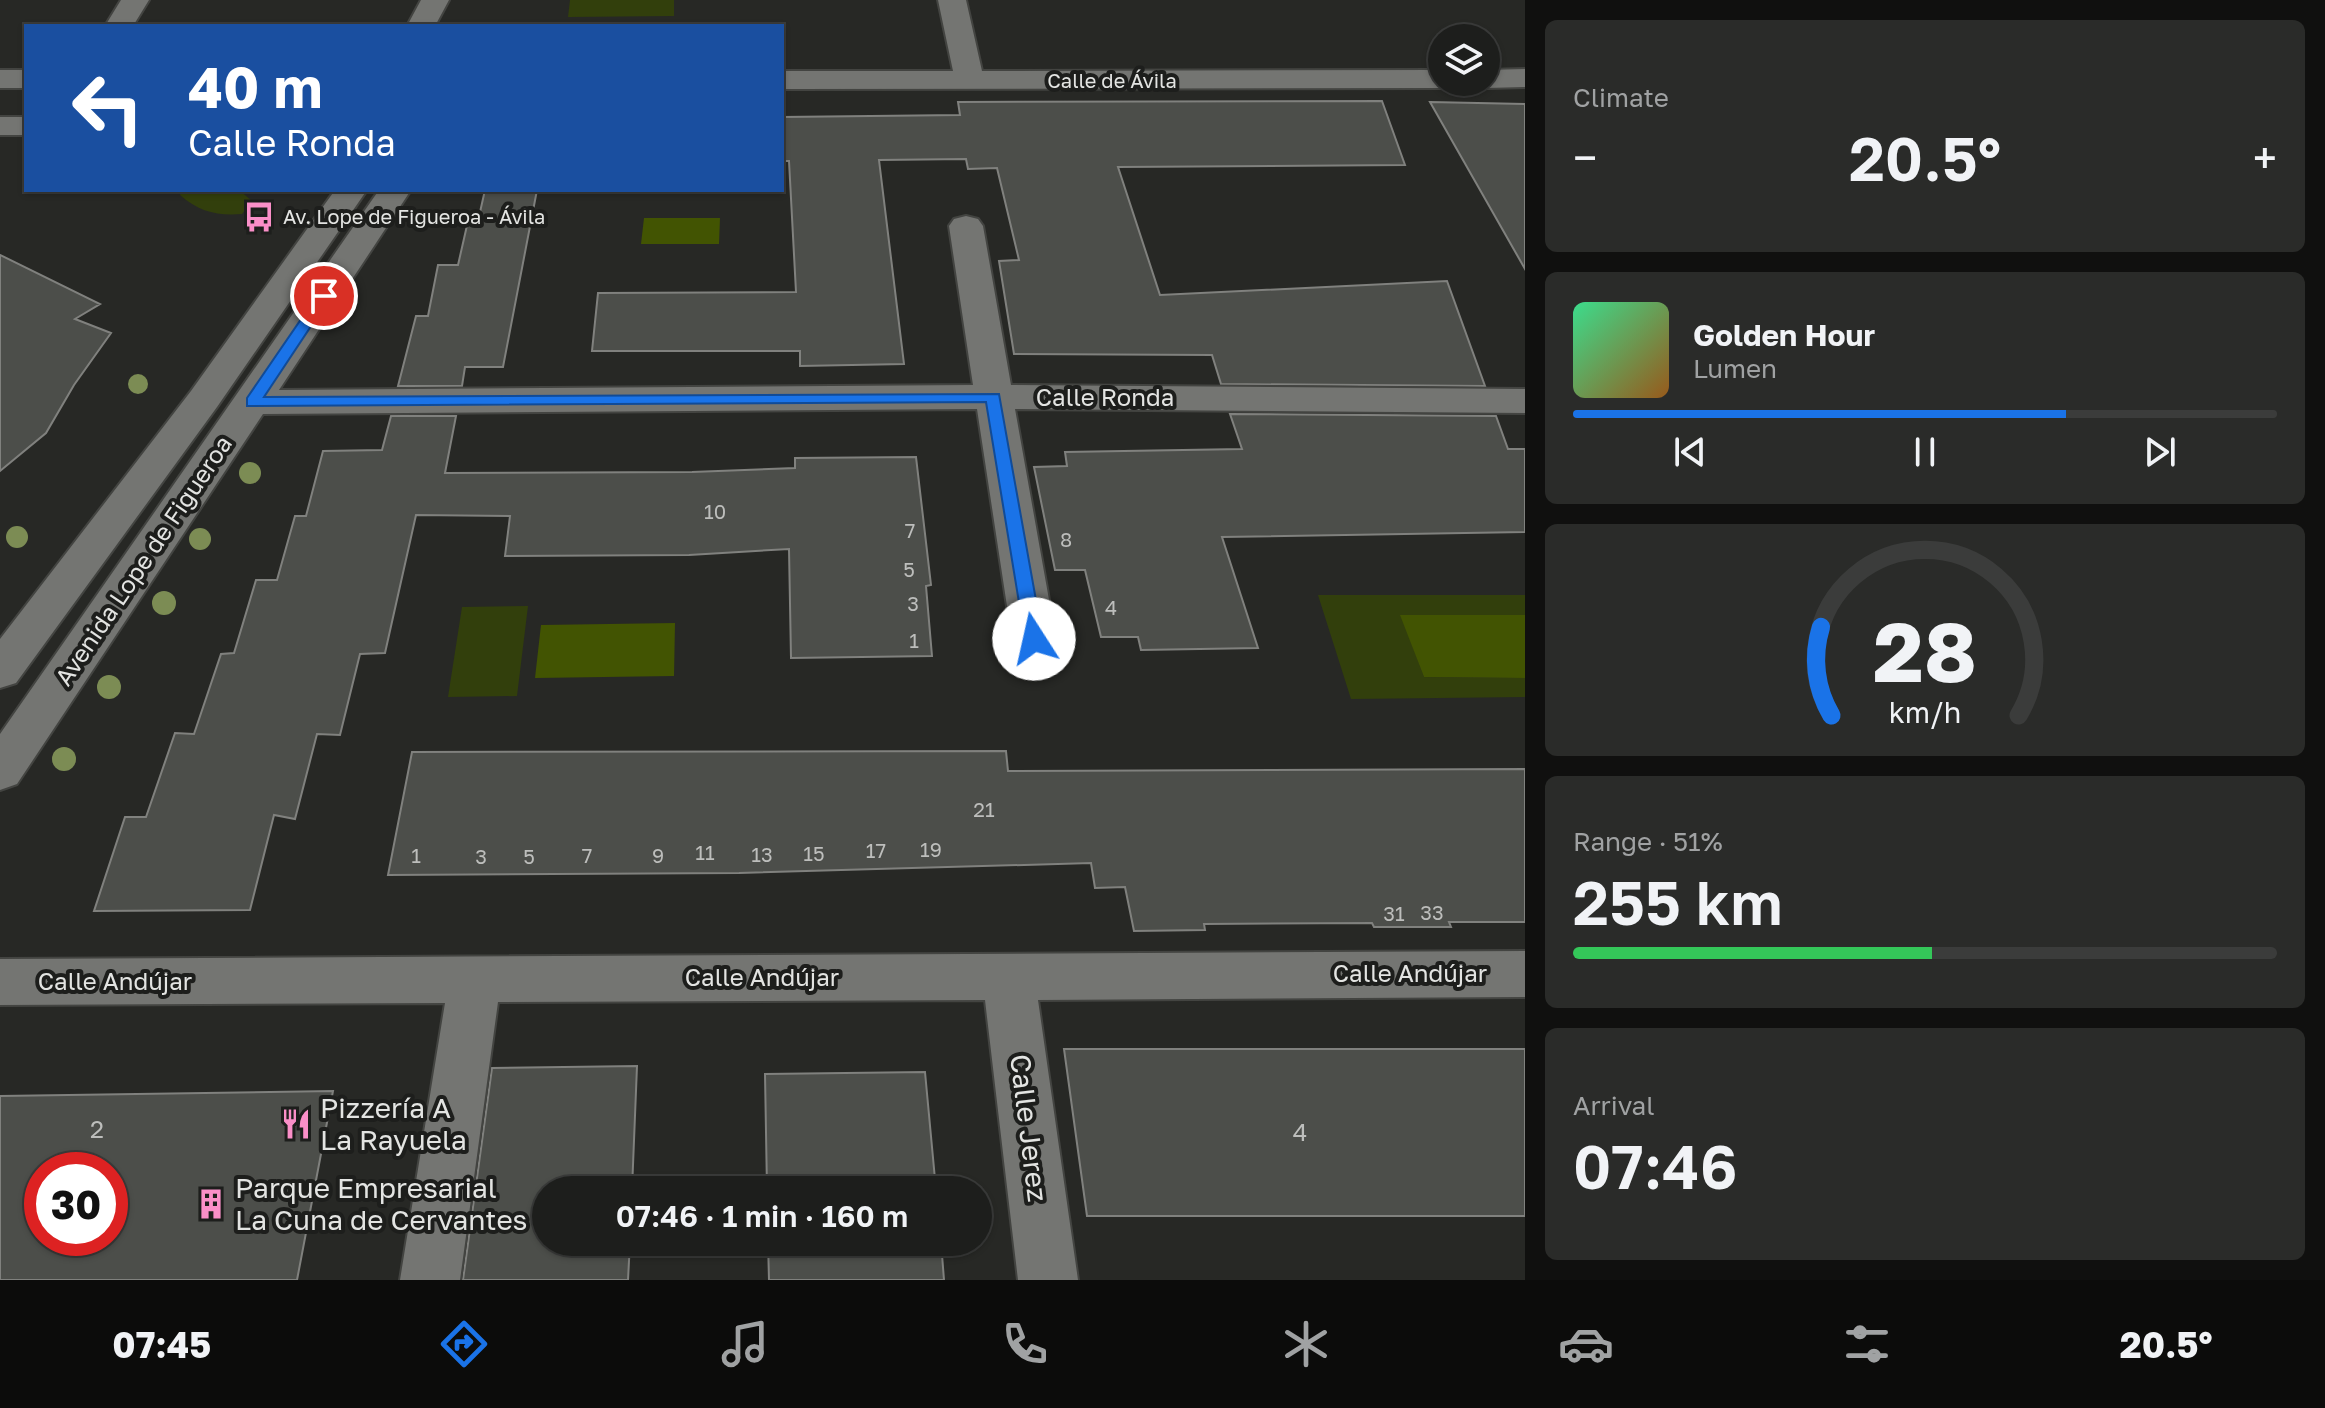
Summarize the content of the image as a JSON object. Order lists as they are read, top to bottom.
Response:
{
  "streets": {
    "street": [
      "Calle de Ávila",
      "Calle Ronda",
      "Avenida Lope de Figueroa",
      "Calle Andújar",
      "Calle Jerez"
    ]
  },
  "crossings": [
    ["Calle Ronda", "Avenida Lope de Figueroa"],
    ["Calle Andújar", "Calle Jerez"]
  ],
  "places": {
    "bus stop": ["Av. Lope de Figueroa - Ávila"],
    "restaurant": ["Pizzería A La Rayuela"],
    "building": ["Parque Empresarial La Cuna de Cervantes"]
  },
  "house_numbers": [
    "10",
    "7",
    "8",
    "5",
    "3",
    "4",
    "1",
    "21",
    "19",
    "17",
    "11",
    "15",
    "13",
    "1",
    "7",
    "9",
    "3",
    "5",
    "33",
    "31",
    "2",
    "4"
  ],
  "page": {
    "tile": [
      "Climate",
      ["Range · 51%", "255 km"],
      ["Arrival", "07:46"]
    ],
    "turn": ["40 m", "Calle Ronda"],
    "heat": ["−", "20.5°", "+"],
    "song": ["Golden Hour", "Lumen"],
    "limit": "30",
    "trip": "07:46 · 1 min · 160 m",
    "tabs": ["07:45", "20.5°"],
    "gauge": ["28", "km/h"]
  }
}
